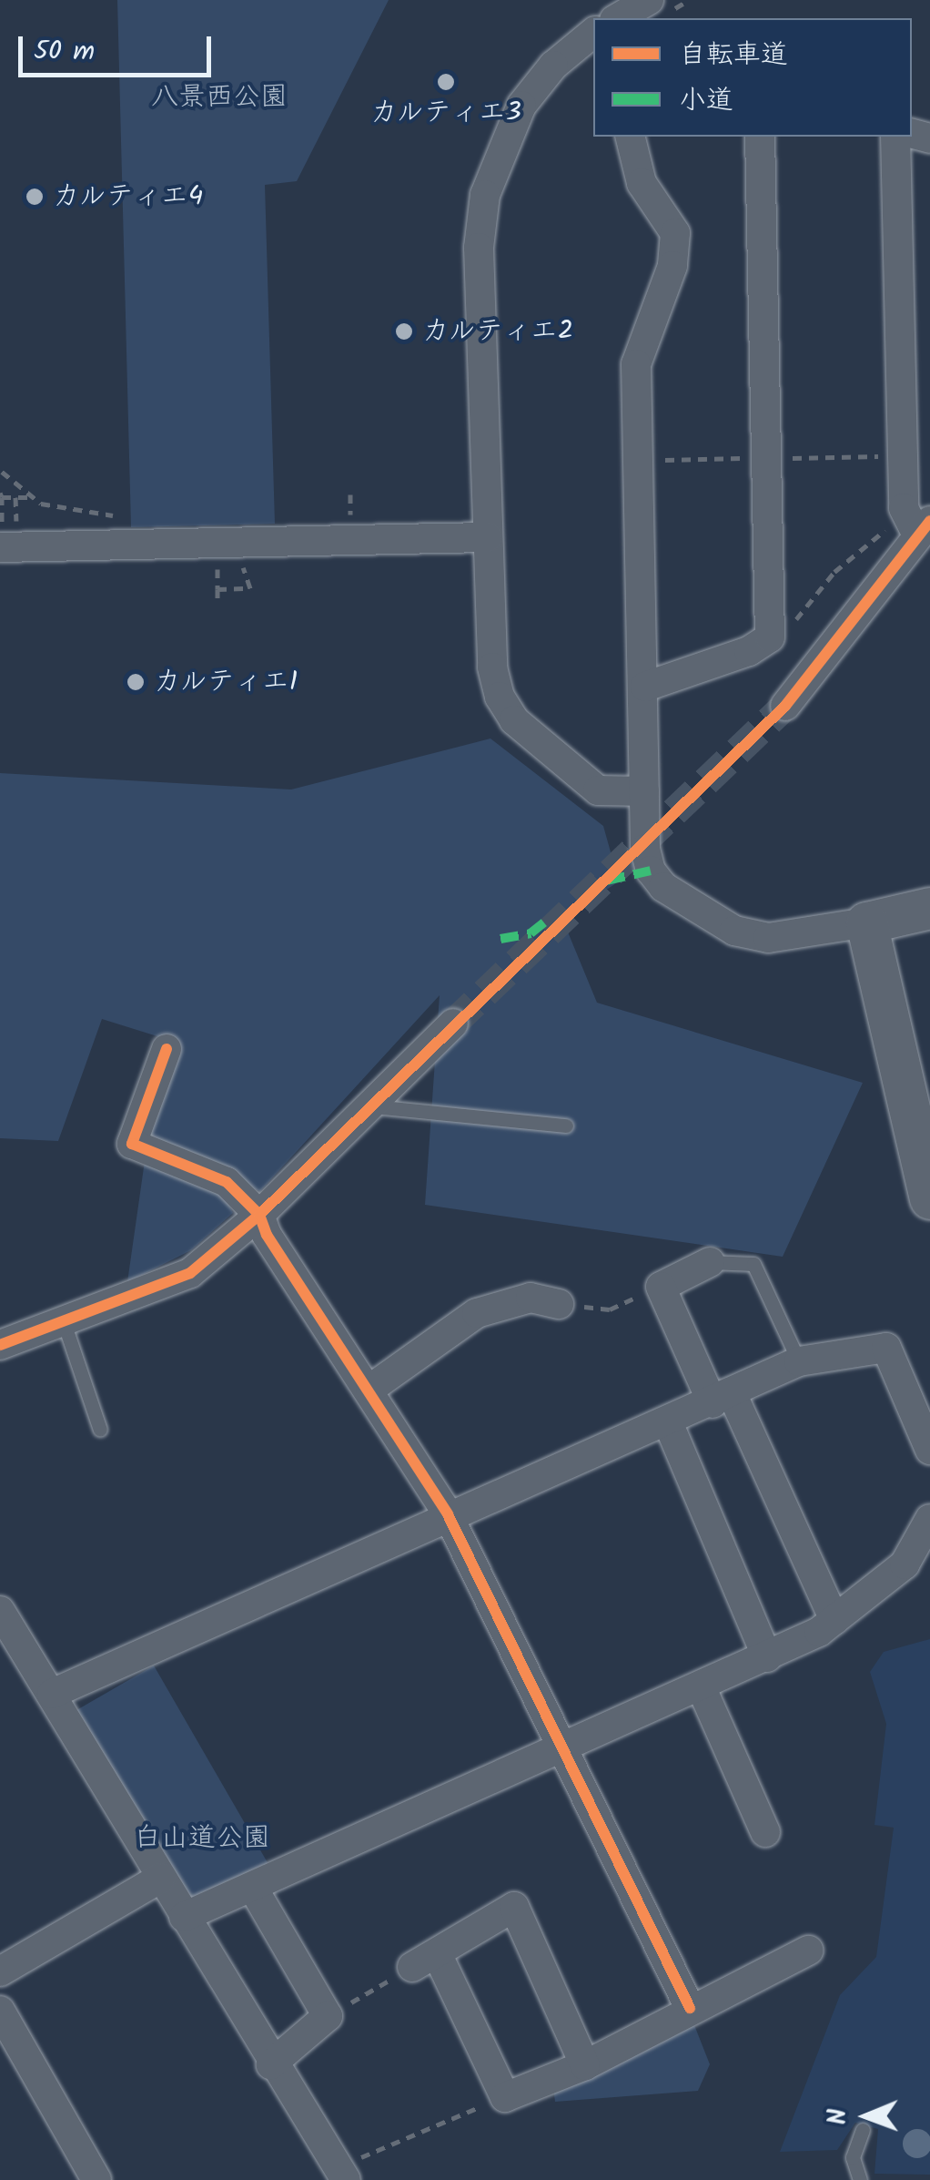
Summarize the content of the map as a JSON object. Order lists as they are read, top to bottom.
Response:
{
  "parks": ["八景西公園", "白山道公園"],
  "places": [
    "カルティエ3",
    "カルティエ4",
    "カルティエ2",
    "カルティエ1"
  ],
  "legend": ["自転車道", "小道"],
  "scale_bar": "50 m",
  "north": "left"
}
